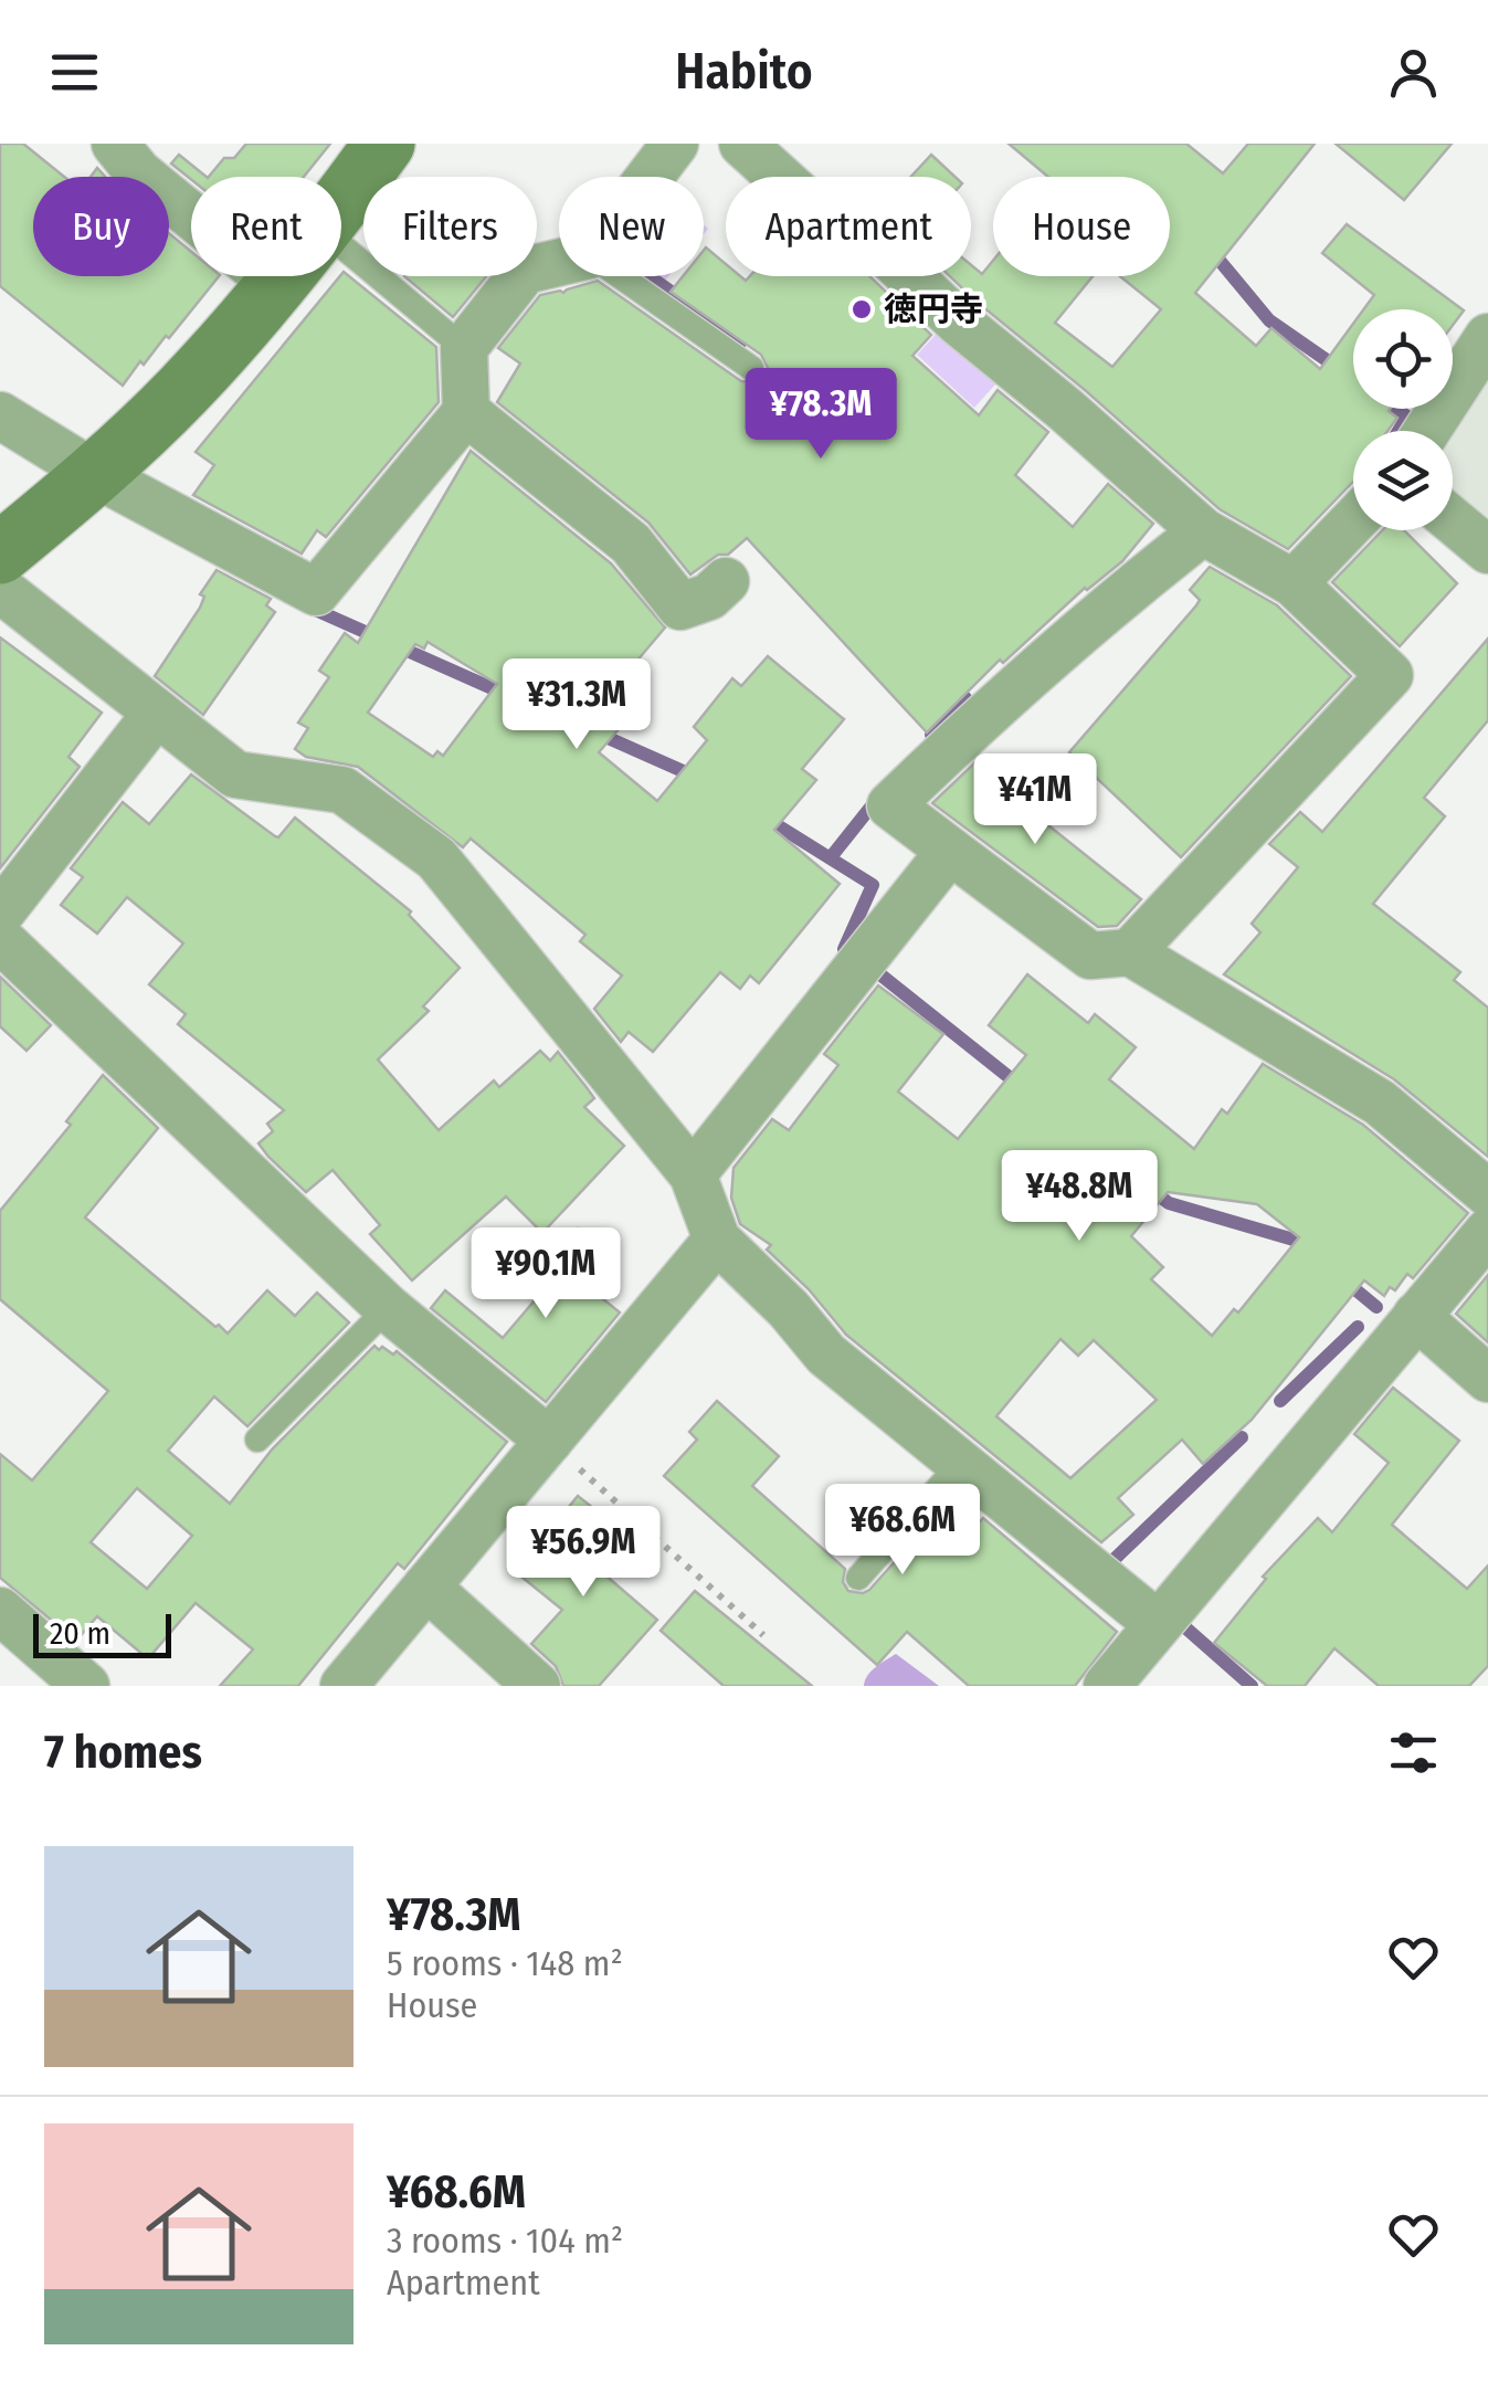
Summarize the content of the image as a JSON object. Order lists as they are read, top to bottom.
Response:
{
  "places": ["徳円寺"],
  "scale_bar": "20 m",
  "page": {
    "header": "Habito",
    "chip": [
      "Buy",
      "Rent",
      "Filters",
      "New",
      "Apartment",
      "House"
    ],
    "price": [
      "¥78.3M",
      "¥31.3M",
      "¥41M",
      "¥48.8M",
      "¥90.1M",
      "¥68.6M",
      "¥56.9M"
    ],
    "scale": "20 m",
    "heading": "7 homes",
    "list": [
      {
        "name": "¥78.3M",
        "note": "5 rooms · 148 m² · House"
      },
      {
        "name": "¥68.6M",
        "note": "3 rooms · 104 m² · Apartment"
      }
    ]
  }
}
